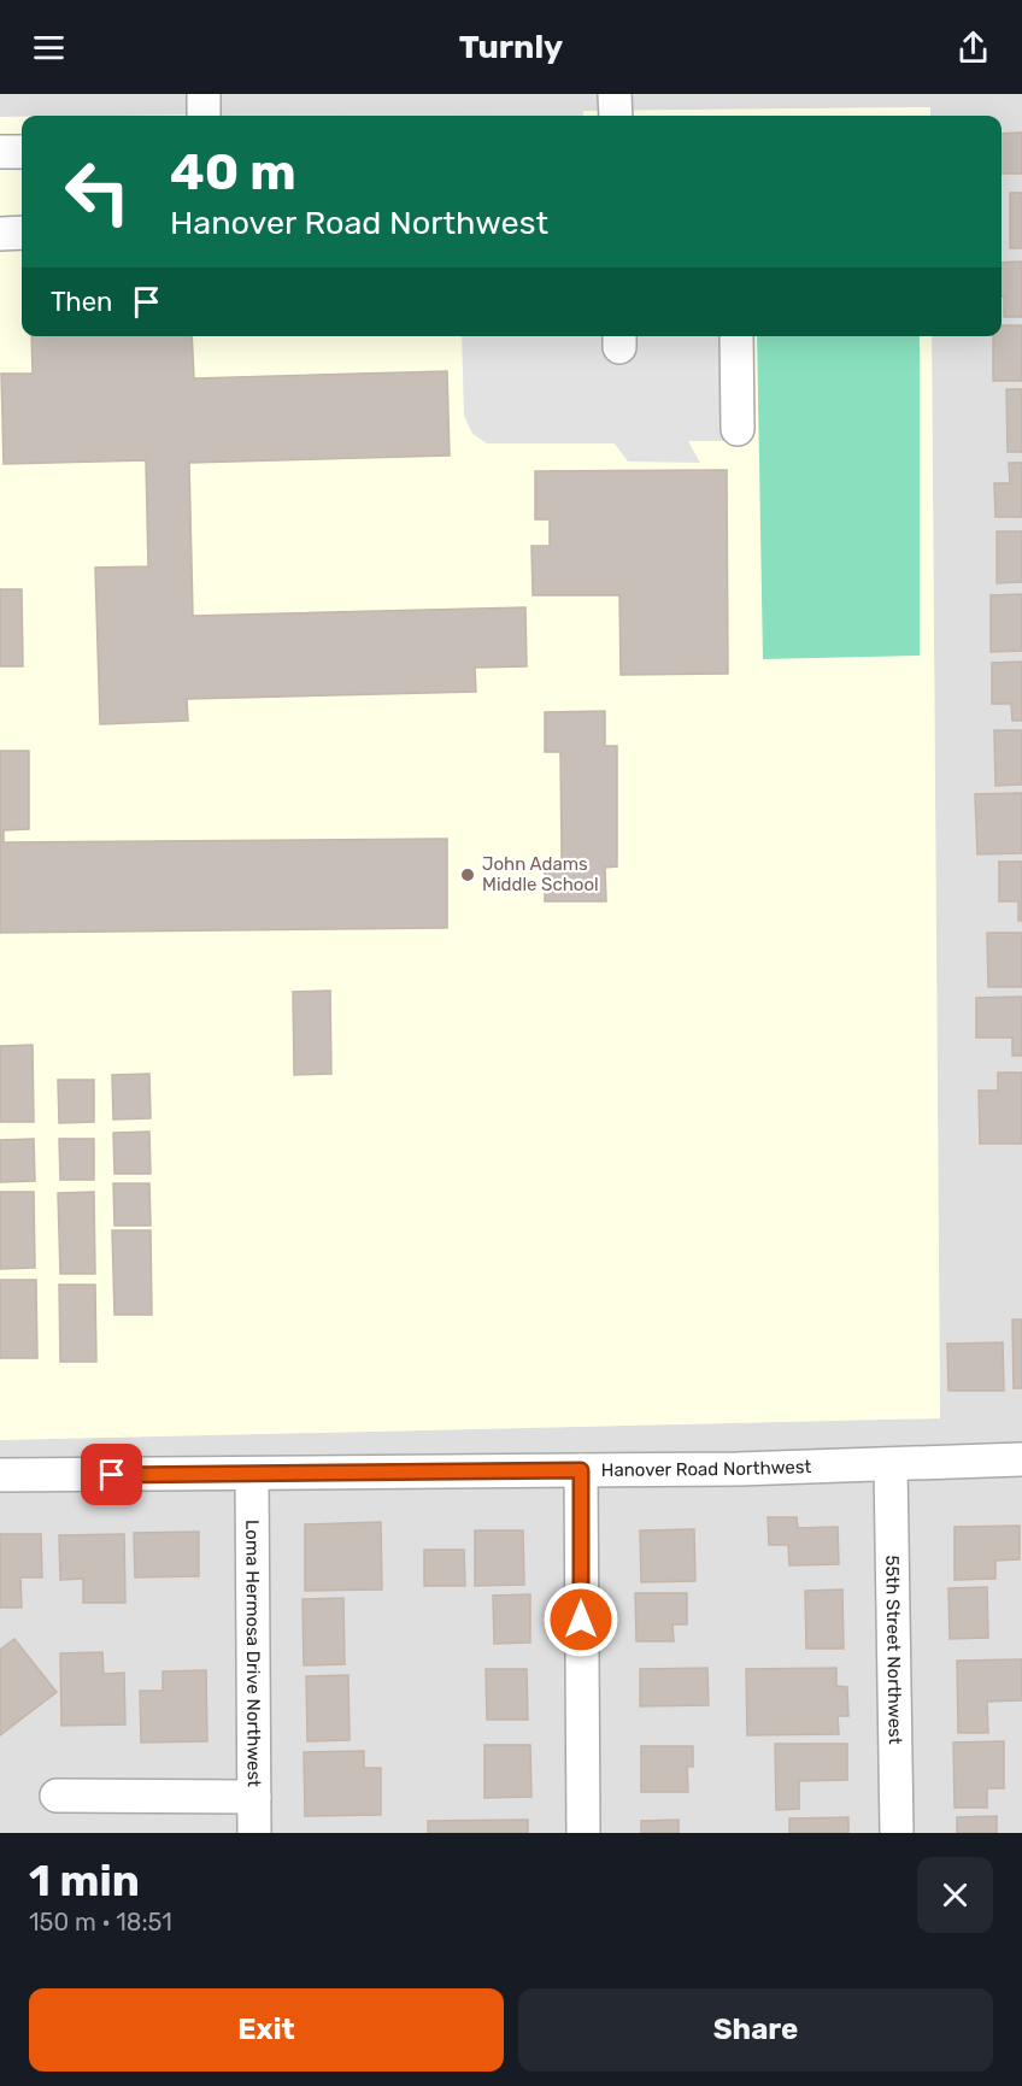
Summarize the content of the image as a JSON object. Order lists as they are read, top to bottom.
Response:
{
  "streets": {
    "street": ["Hanover Road Northwest", "55th Street Northwest", "Loma Hermosa Drive Northwest"]
  },
  "crossings": [
    ["Hanover Road Northwest", "55th Street Northwest"],
    ["Hanover Road Northwest", "Loma Hermosa Drive Northwest"]
  ],
  "places": ["John Adams Middle School"],
  "page": {
    "header": "Turnly",
    "turn": ["40 m", "Hanover Road Northwest"],
    "then": "Then",
    "heading": ["1 min", "150 m · 18:51"],
    "buttons": ["Exit", "Share"]
  }
}
